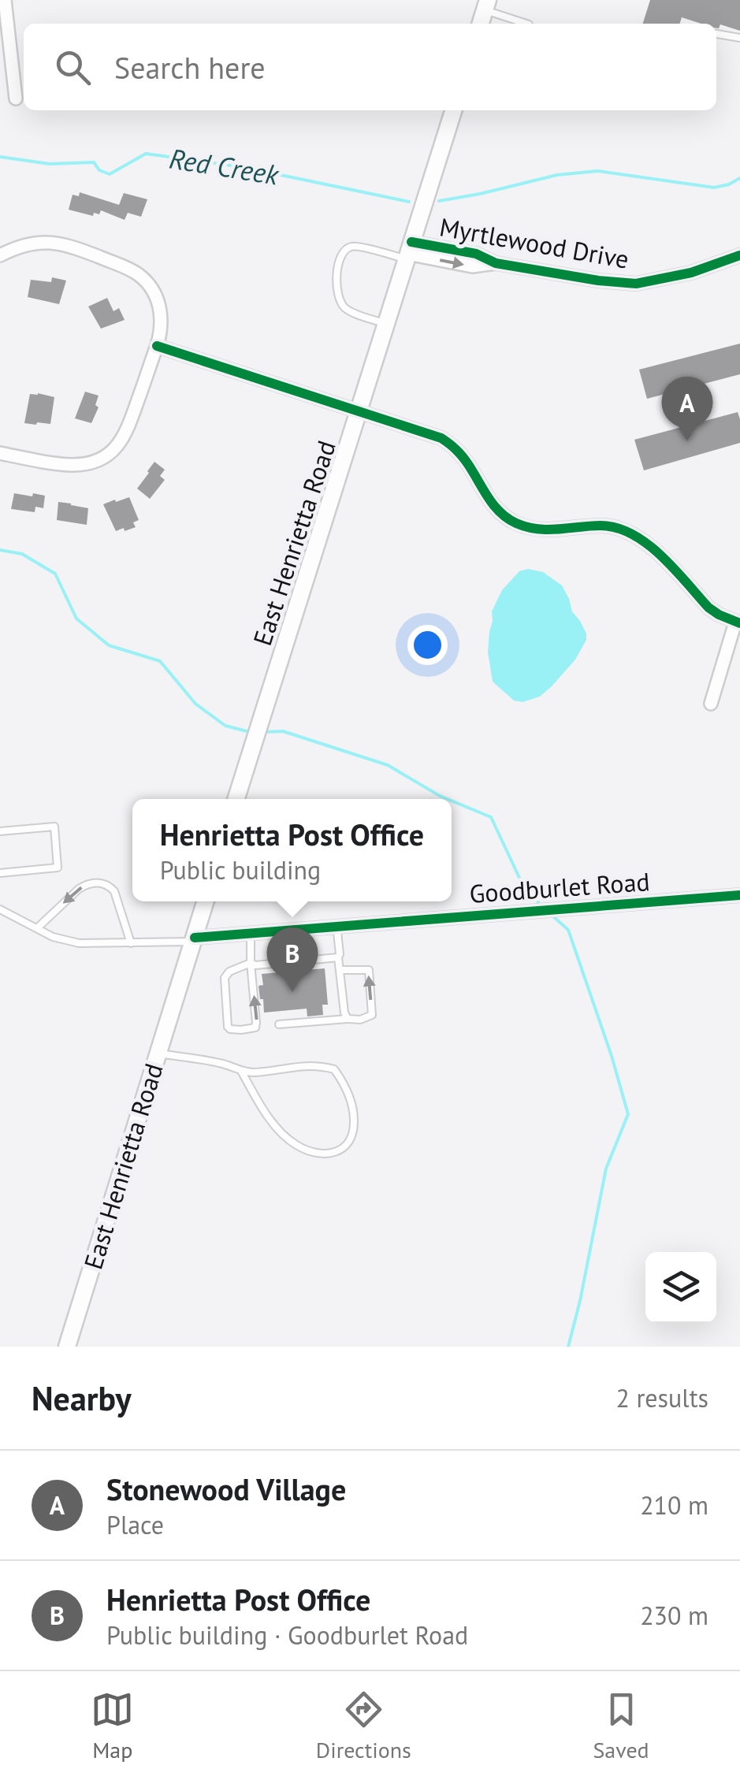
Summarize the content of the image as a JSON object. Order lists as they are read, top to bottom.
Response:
{
  "streets": {
    "main road": ["East Henrietta Road"],
    "street": ["Myrtlewood Drive", "Goodburlet Road"]
  },
  "crossings": [
    ["Myrtlewood Drive", "East Henrietta Road"],
    ["East Henrietta Road", "Goodburlet Road"]
  ],
  "water": ["Red Creek"],
  "page": {
    "search": "Search here",
    "pins": ["A", "B"],
    "popup": ["Henrietta Post Office", "Public building"],
    "heading": ["Nearby", "2 results"],
    "list": [
      {
        "mark": "A",
        "name": "Stonewood Village",
        "note": "Place",
        "value": "210 m"
      },
      {
        "mark": "B",
        "name": "Henrietta Post Office",
        "note": "Public building · Goodburlet Road",
        "value": "230 m"
      }
    ],
    "nav": ["Map", "Directions", "Saved"]
  }
}
